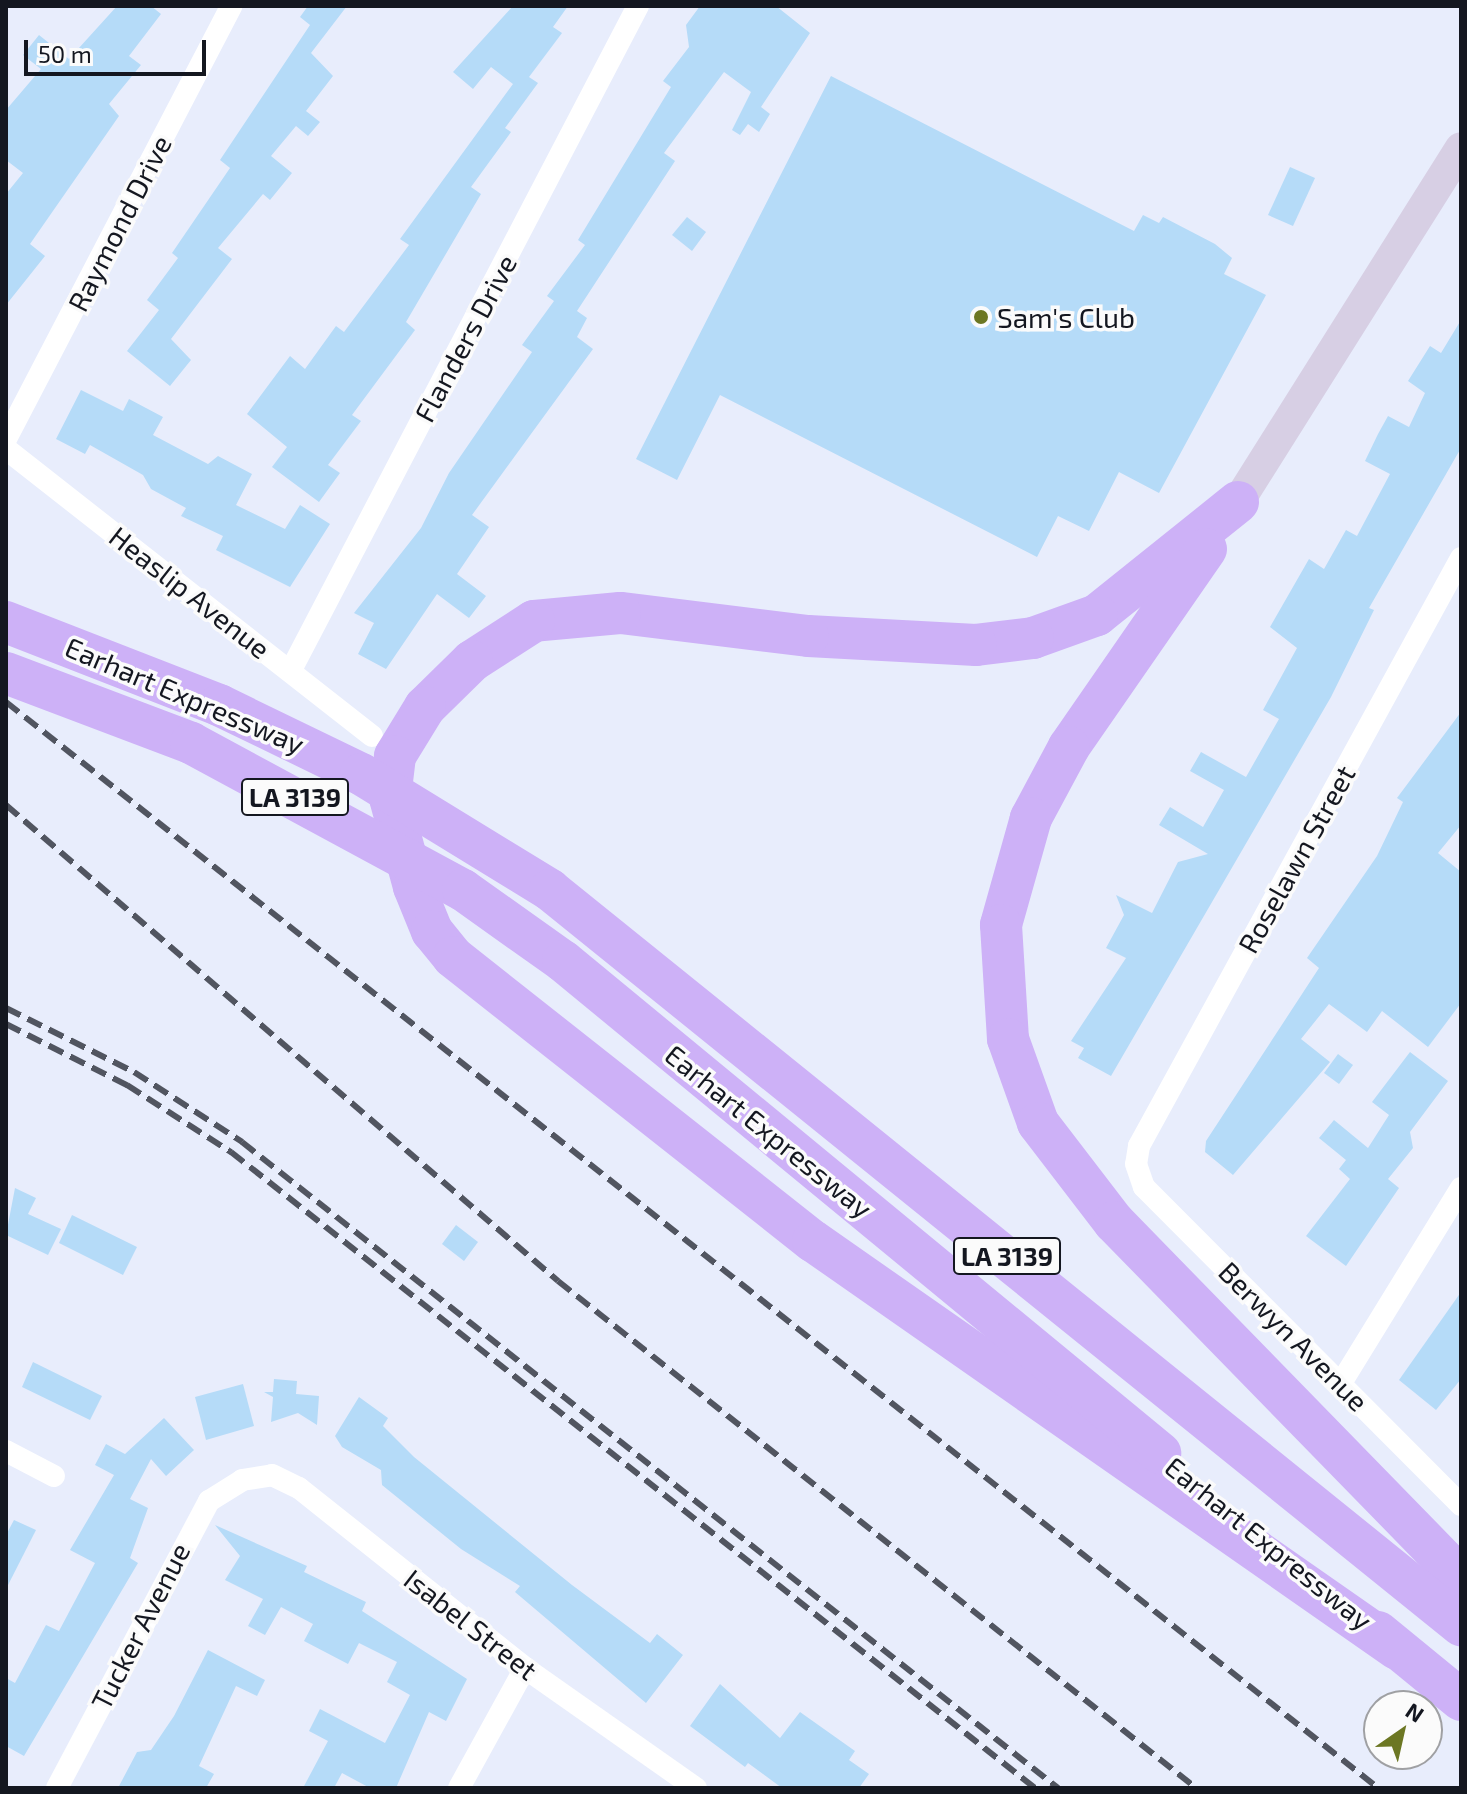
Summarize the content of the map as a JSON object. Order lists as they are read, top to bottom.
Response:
{
  "streets": {
    "highway": ["Earhart Expressway", "LA 3139"],
    "street": [
      "Raymond Drive",
      "Flanders Drive",
      "Heaslip Avenue",
      "Roselawn Street",
      "Berwyn Avenue",
      "Isabel Street",
      "Tucker Avenue"
    ]
  },
  "crossings": [
    ["Flanders Drive", "Heaslip Avenue"],
    ["Roselawn Street", "Berwyn Avenue"],
    ["Isabel Street", "Tucker Avenue"]
  ],
  "places": ["Sam's Club"],
  "scale_bar": "50 m",
  "north": "top right"
}
